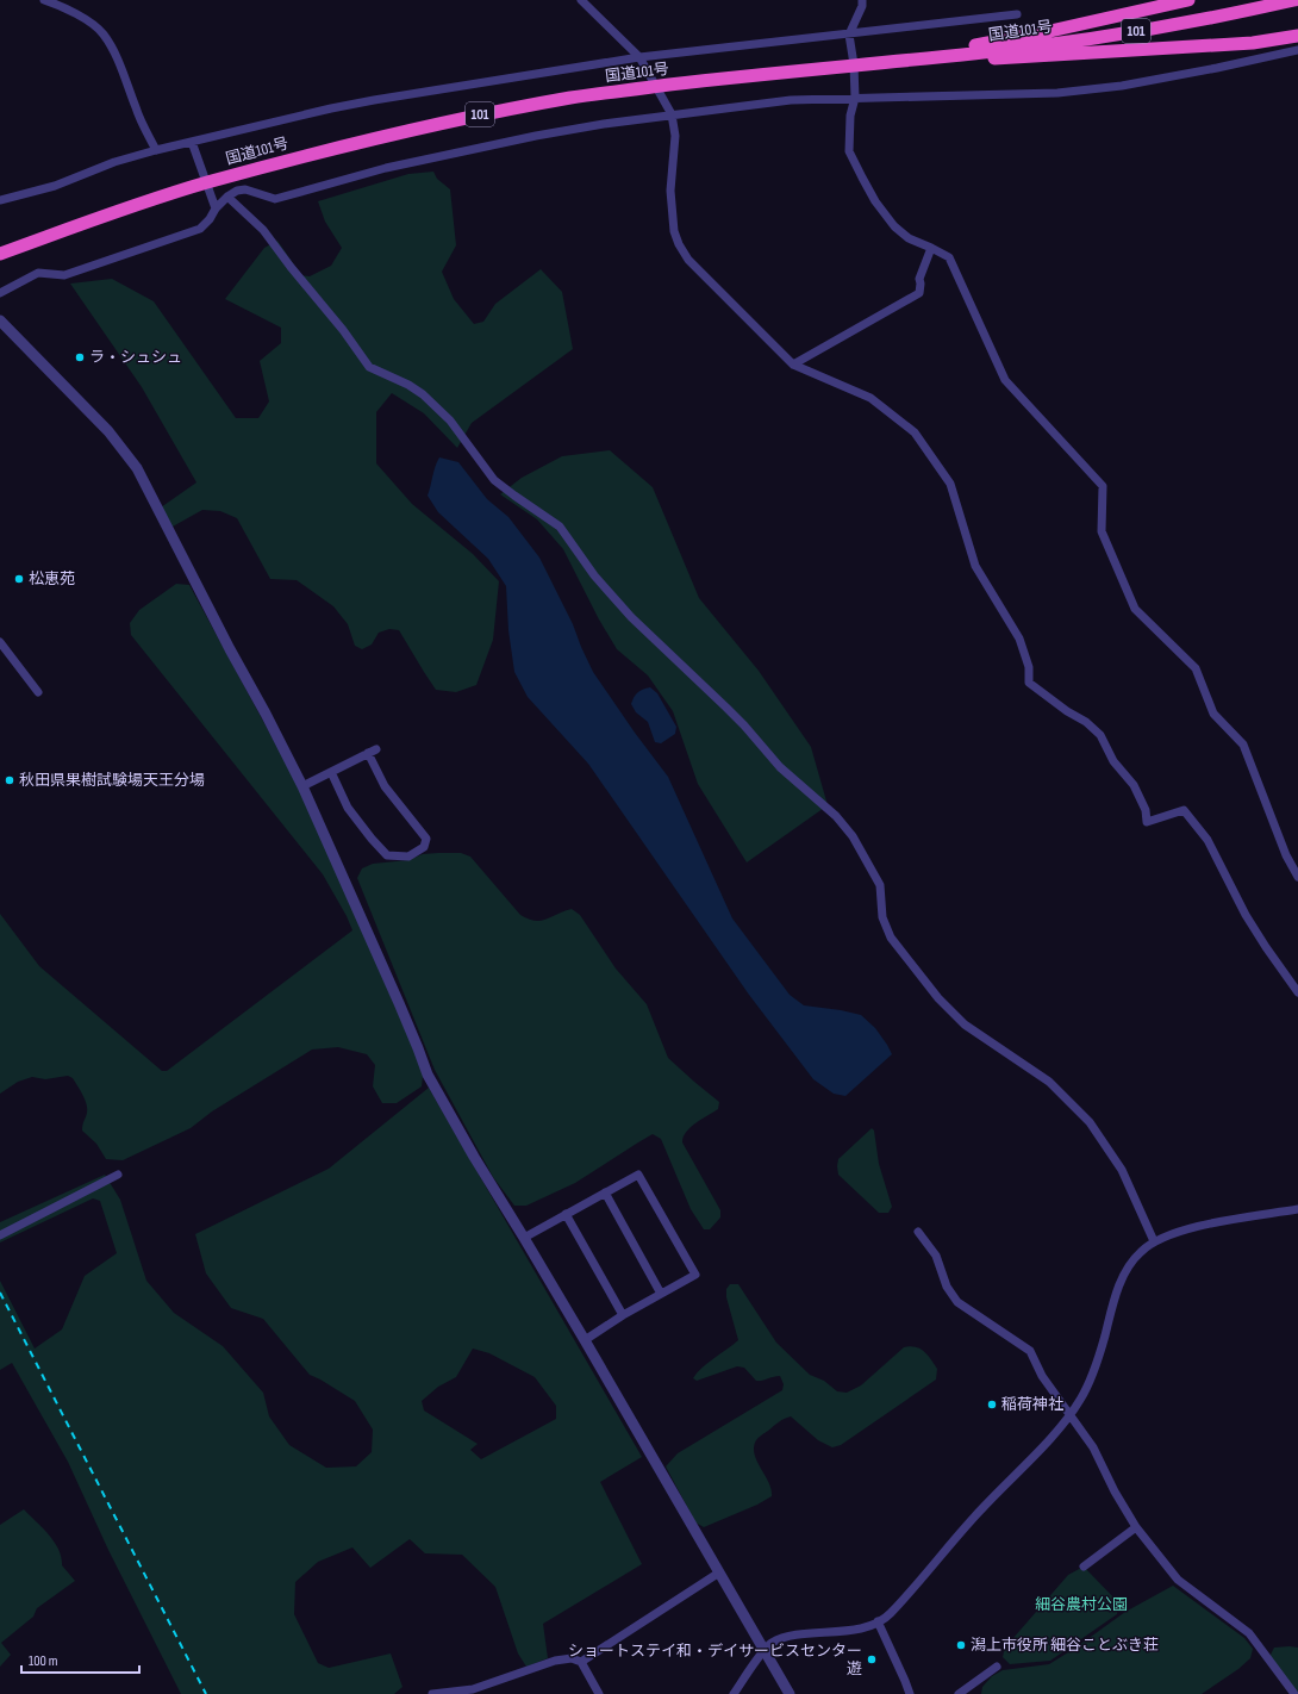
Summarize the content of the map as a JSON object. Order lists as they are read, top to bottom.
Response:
{
  "streets": {
    "highway": ["国道101号", "101"]
  },
  "parks": ["細谷農村公園"],
  "places": [
    "ラ・シュシュ",
    "松恵苑",
    "秋田県果樹試験場天王分場",
    "稲荷神社",
    "潟上市役所 細谷ことぶき荘",
    "ショートステイ和・デイサービスセンター 遊"
  ],
  "scale_bar": "100 m"
}
